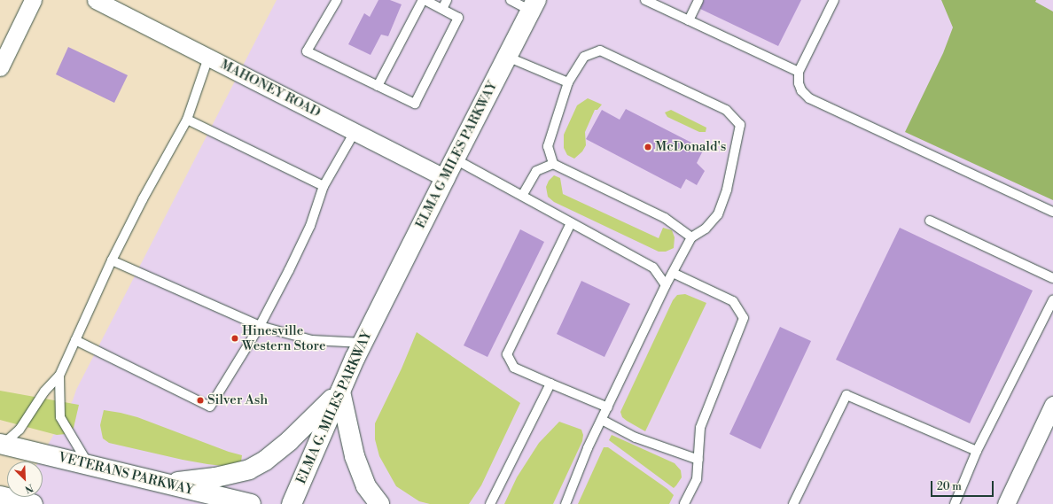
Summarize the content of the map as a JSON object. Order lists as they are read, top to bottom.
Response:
{
  "streets": {
    "main road": ["ELMA G MILES PARKWAY", "ELMA G. MILES PARKWAY", "VETERANS PARKWAY"],
    "street": ["MAHONEY ROAD"]
  },
  "crossings": [
    ["MAHONEY ROAD", "ELMA G MILES PARKWAY"],
    ["ELMA G MILES PARKWAY", "ELMA G. MILES PARKWAY"]
  ],
  "places": ["McDonald's", "Hinesville Western Store", "Silver Ash"],
  "scale_bar": "20 m",
  "north": "bottom right"
}
